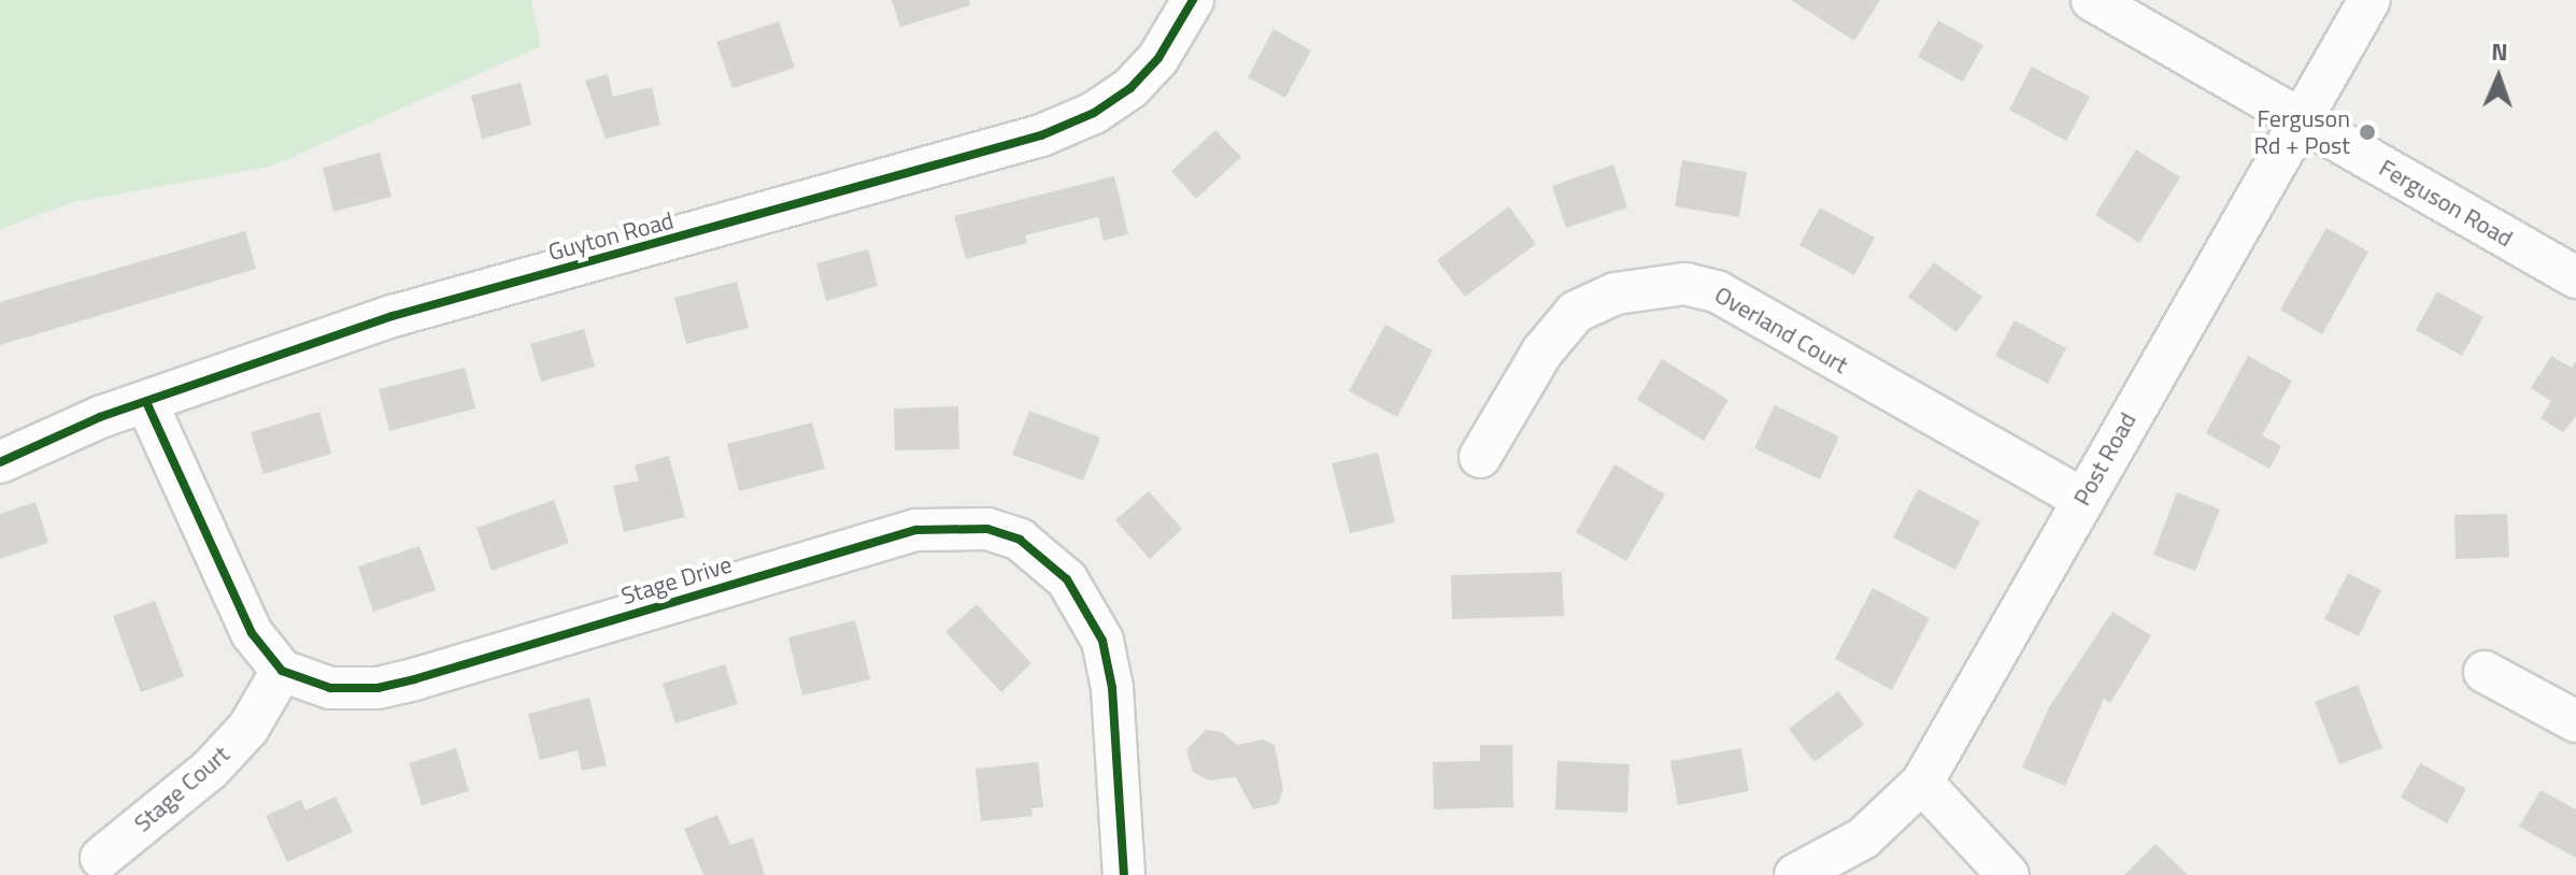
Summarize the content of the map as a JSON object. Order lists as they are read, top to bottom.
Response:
{
  "streets": {
    "street": [
      "Ferguson Road",
      "Guyton Road",
      "Overland Court",
      "Post Road",
      "Stage Drive",
      "Stage Court"
    ]
  },
  "crossings": [
    ["Ferguson Road", "Post Road"],
    ["Overland Court", "Post Road"],
    ["Stage Drive", "Stage Court"]
  ],
  "places": ["Ferguson Rd + Post"],
  "north": "top"
}
